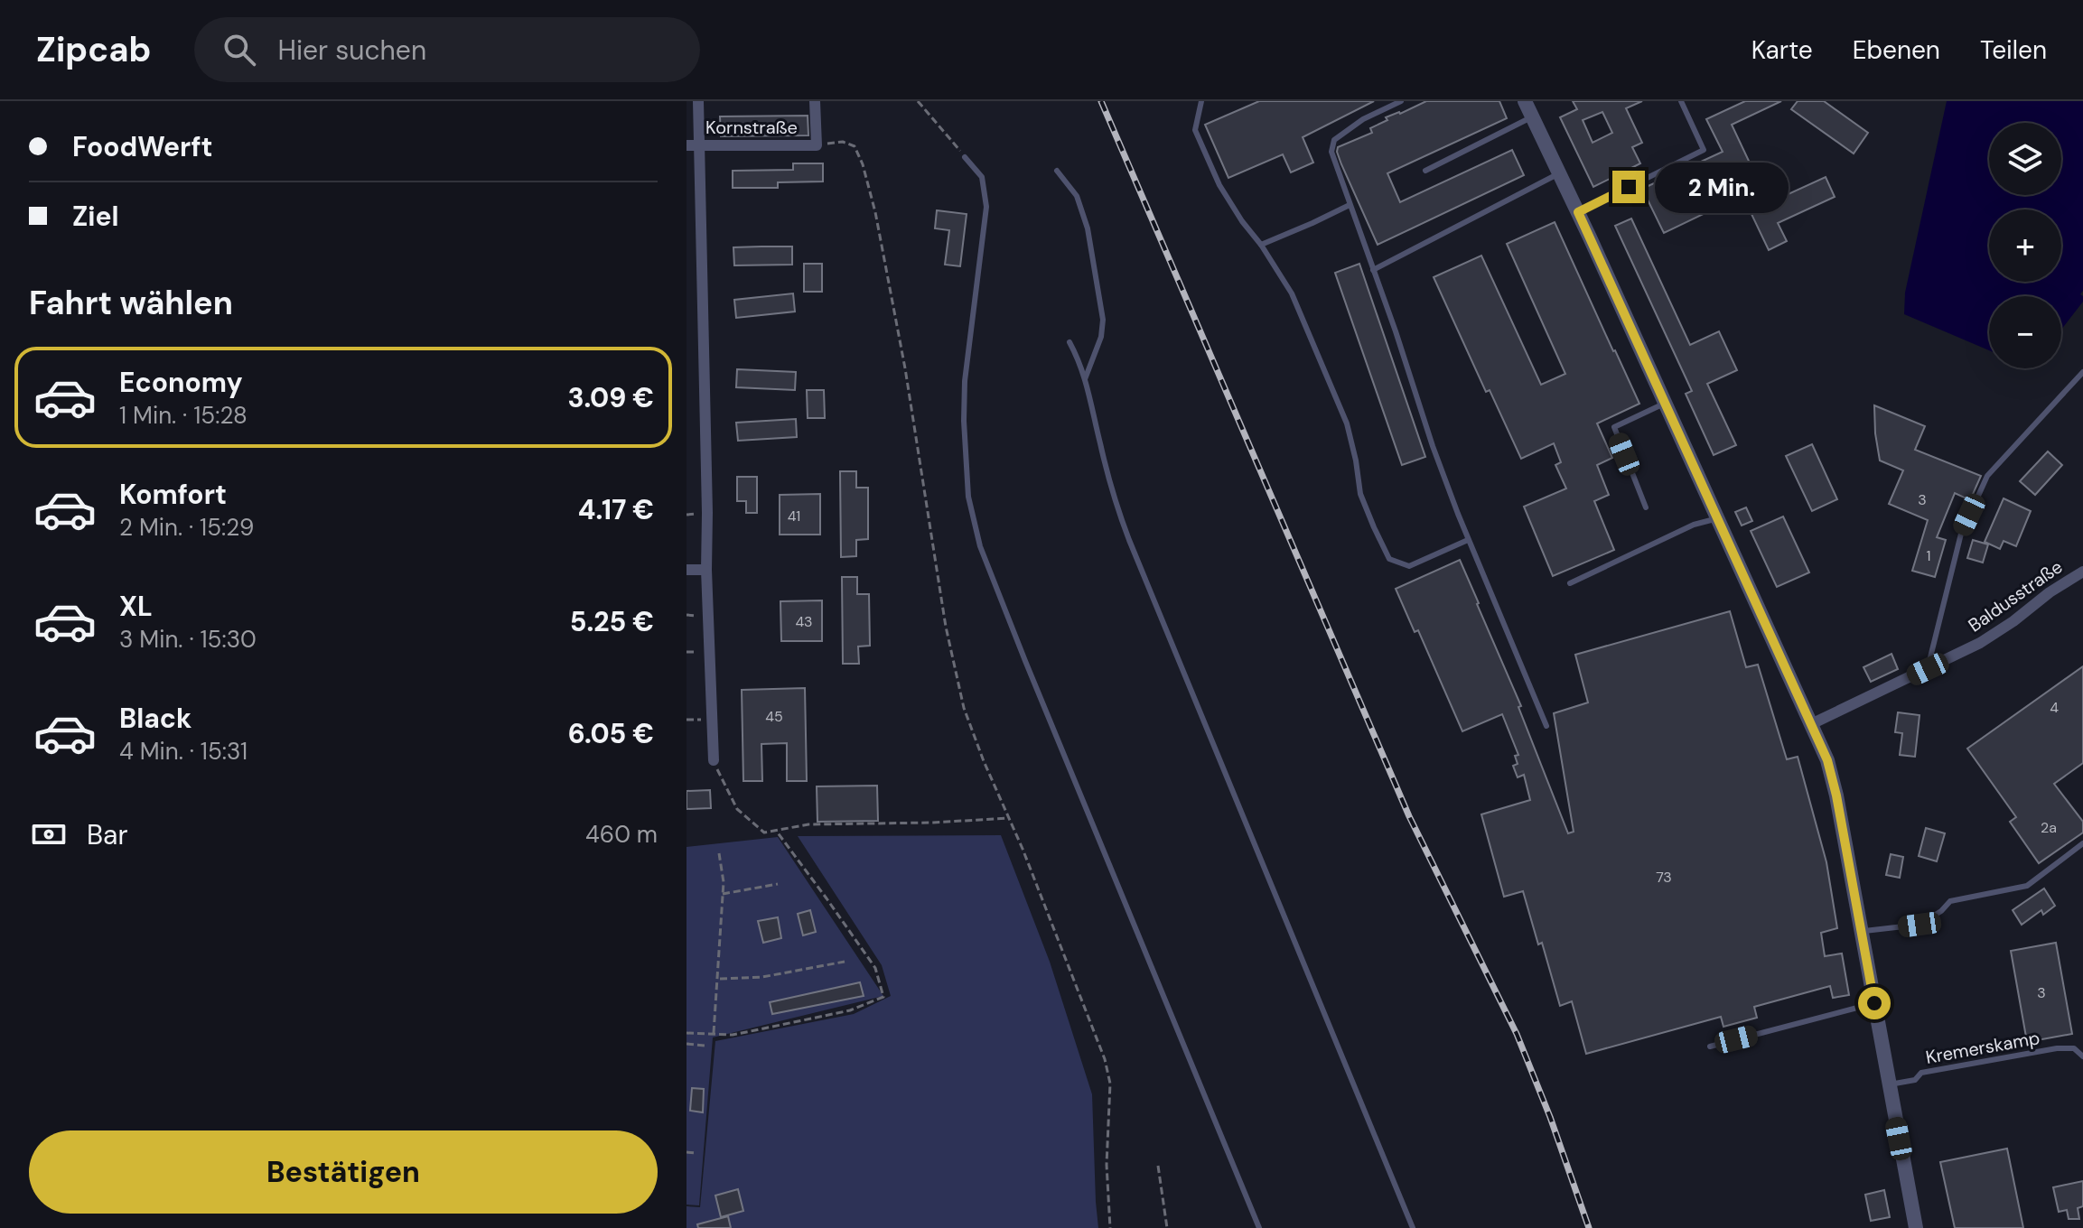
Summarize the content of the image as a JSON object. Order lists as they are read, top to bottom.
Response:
{
  "streets": {
    "street": ["Kornstraße", "Baldusstraße"],
    "lane": ["Kremerskamp"]
  },
  "house_numbers": [
    "3",
    "41",
    "1",
    "43",
    "4",
    "45",
    "2a",
    "73",
    "3"
  ],
  "page": {
    "header": "Zipcab",
    "search": "Hier suchen",
    "nav": ["Karte", "Ebenen", "Teilen"],
    "banner": ["FoodWerft", "Ziel"],
    "map_buttons": ["+", "−"],
    "bubble": "2 Min.",
    "heading": "Fahrt wählen",
    "list": [
      {
        "name": "Economy",
        "note": "1 Min. · 15:28",
        "value": "3.09 €"
      },
      {
        "name": "Komfort",
        "note": "2 Min. · 15:29",
        "value": "4.17 €"
      },
      {
        "name": "XL",
        "note": "3 Min. · 15:30",
        "value": "5.25 €"
      },
      {
        "name": "Black",
        "note": "4 Min. · 15:31",
        "value": "6.05 €"
      }
    ],
    "pay": ["Bar", "460 m"],
    "buttons": "Bestätigen"
  }
}
